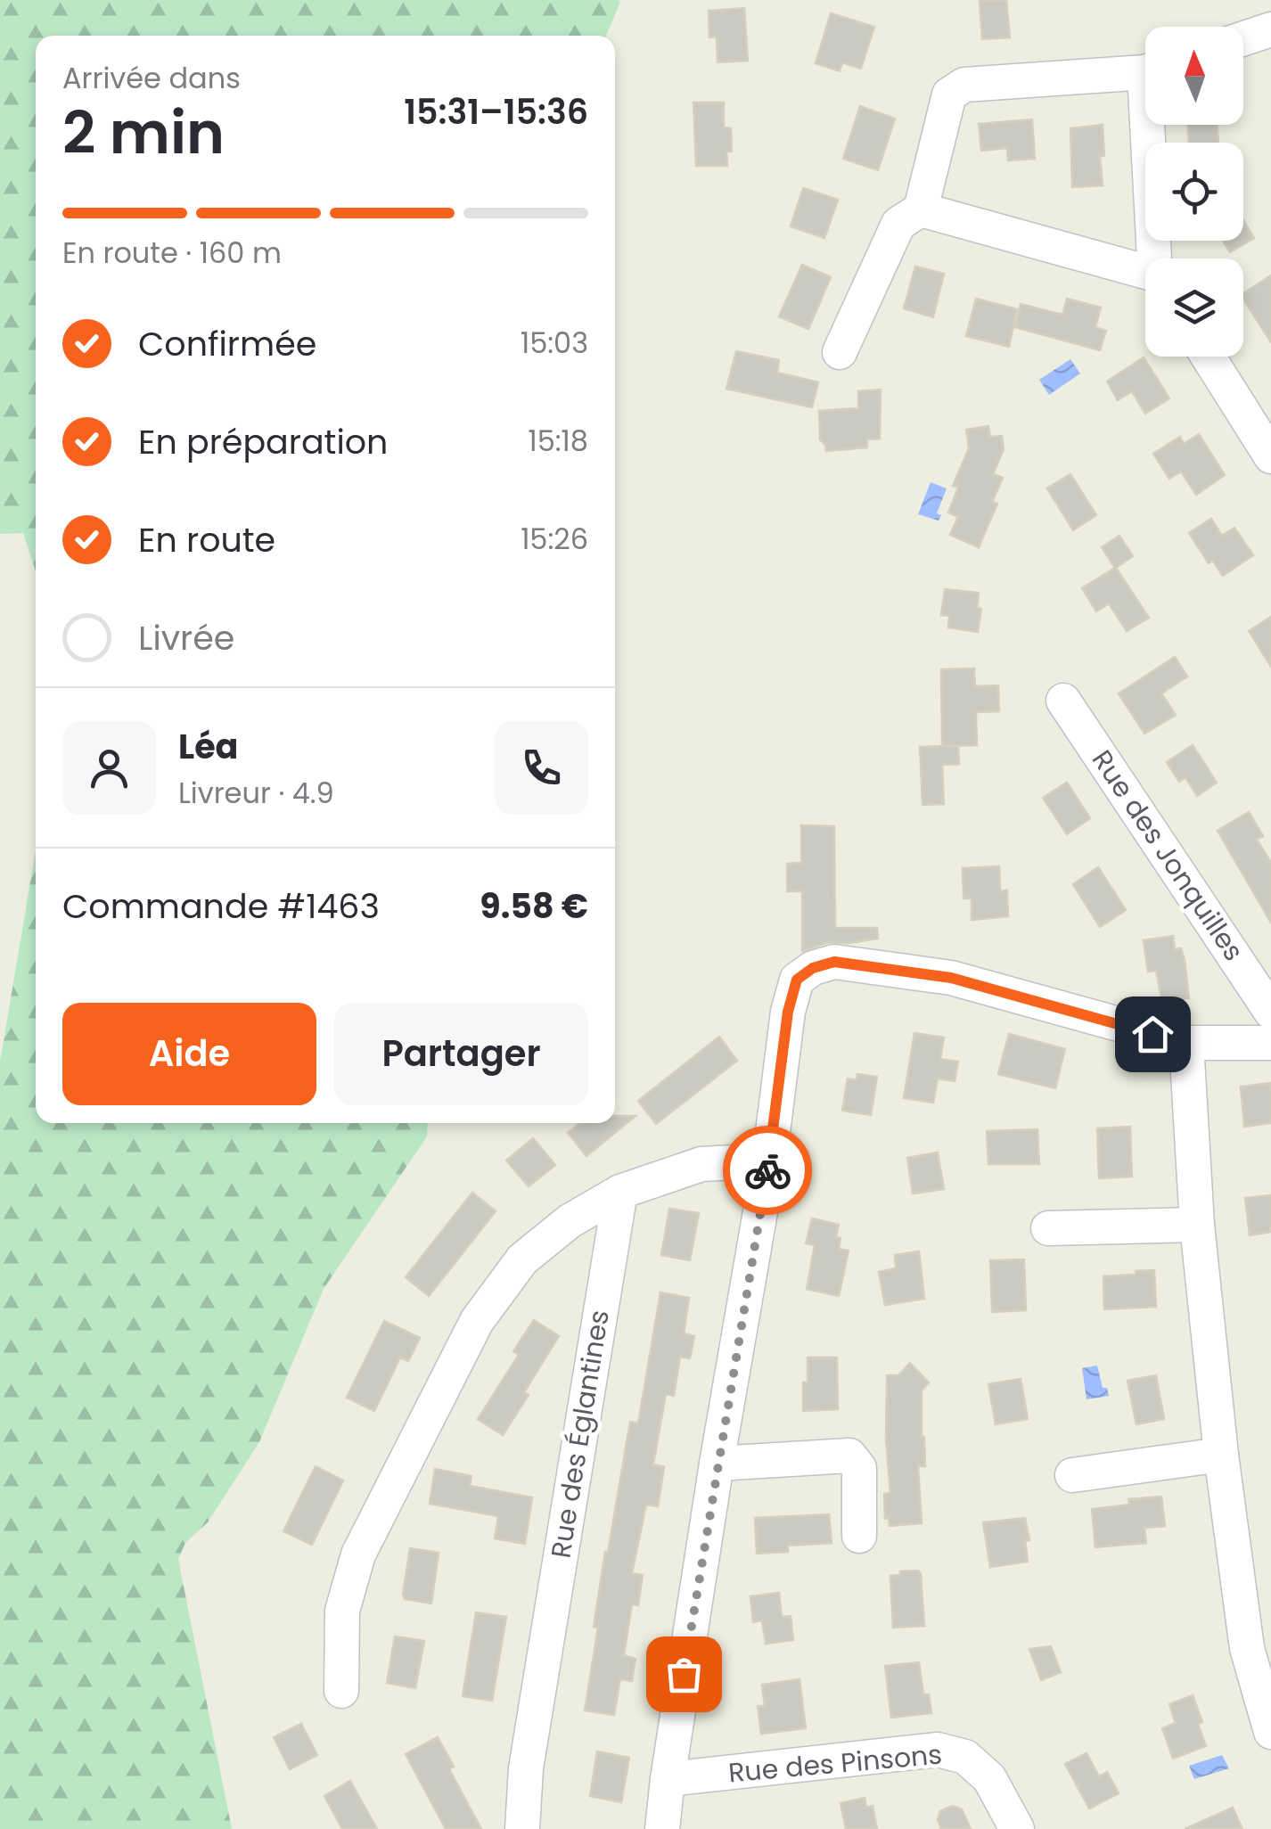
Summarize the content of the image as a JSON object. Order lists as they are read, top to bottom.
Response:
{
  "streets": {
    "street": ["Rue des Jonquilles", "Rue des Églantines", "Rue des Pinsons"]
  },
  "north": "top",
  "page": {
    "heading": ["2 min", "Arrivée dans", "15:31–15:36"],
    "panel": [
      "Léa",
      "Livreur · 4.9",
      "Commande #1463",
      "9.58 €"
    ],
    "bar": "En route · 160 m",
    "list": [
      ["Confirmée", "15:03"],
      ["En préparation", "15:18"],
      ["En route", "15:26"],
      "Livrée"
    ],
    "buttons": ["Aide", "Partager"]
  }
}
